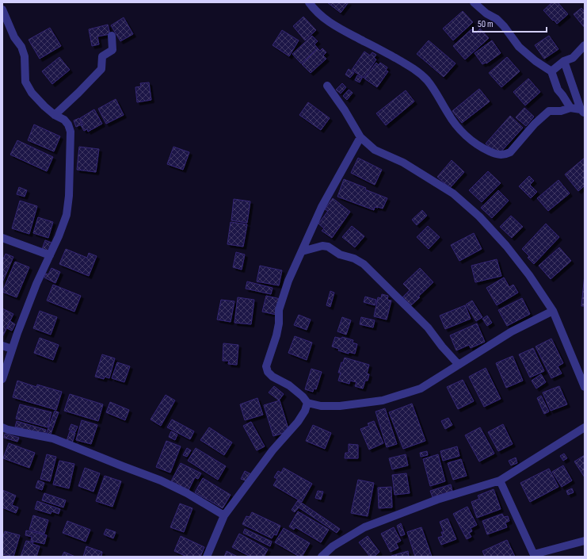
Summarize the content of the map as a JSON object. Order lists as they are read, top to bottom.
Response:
{
  "scale_bar": "50 m"
}
